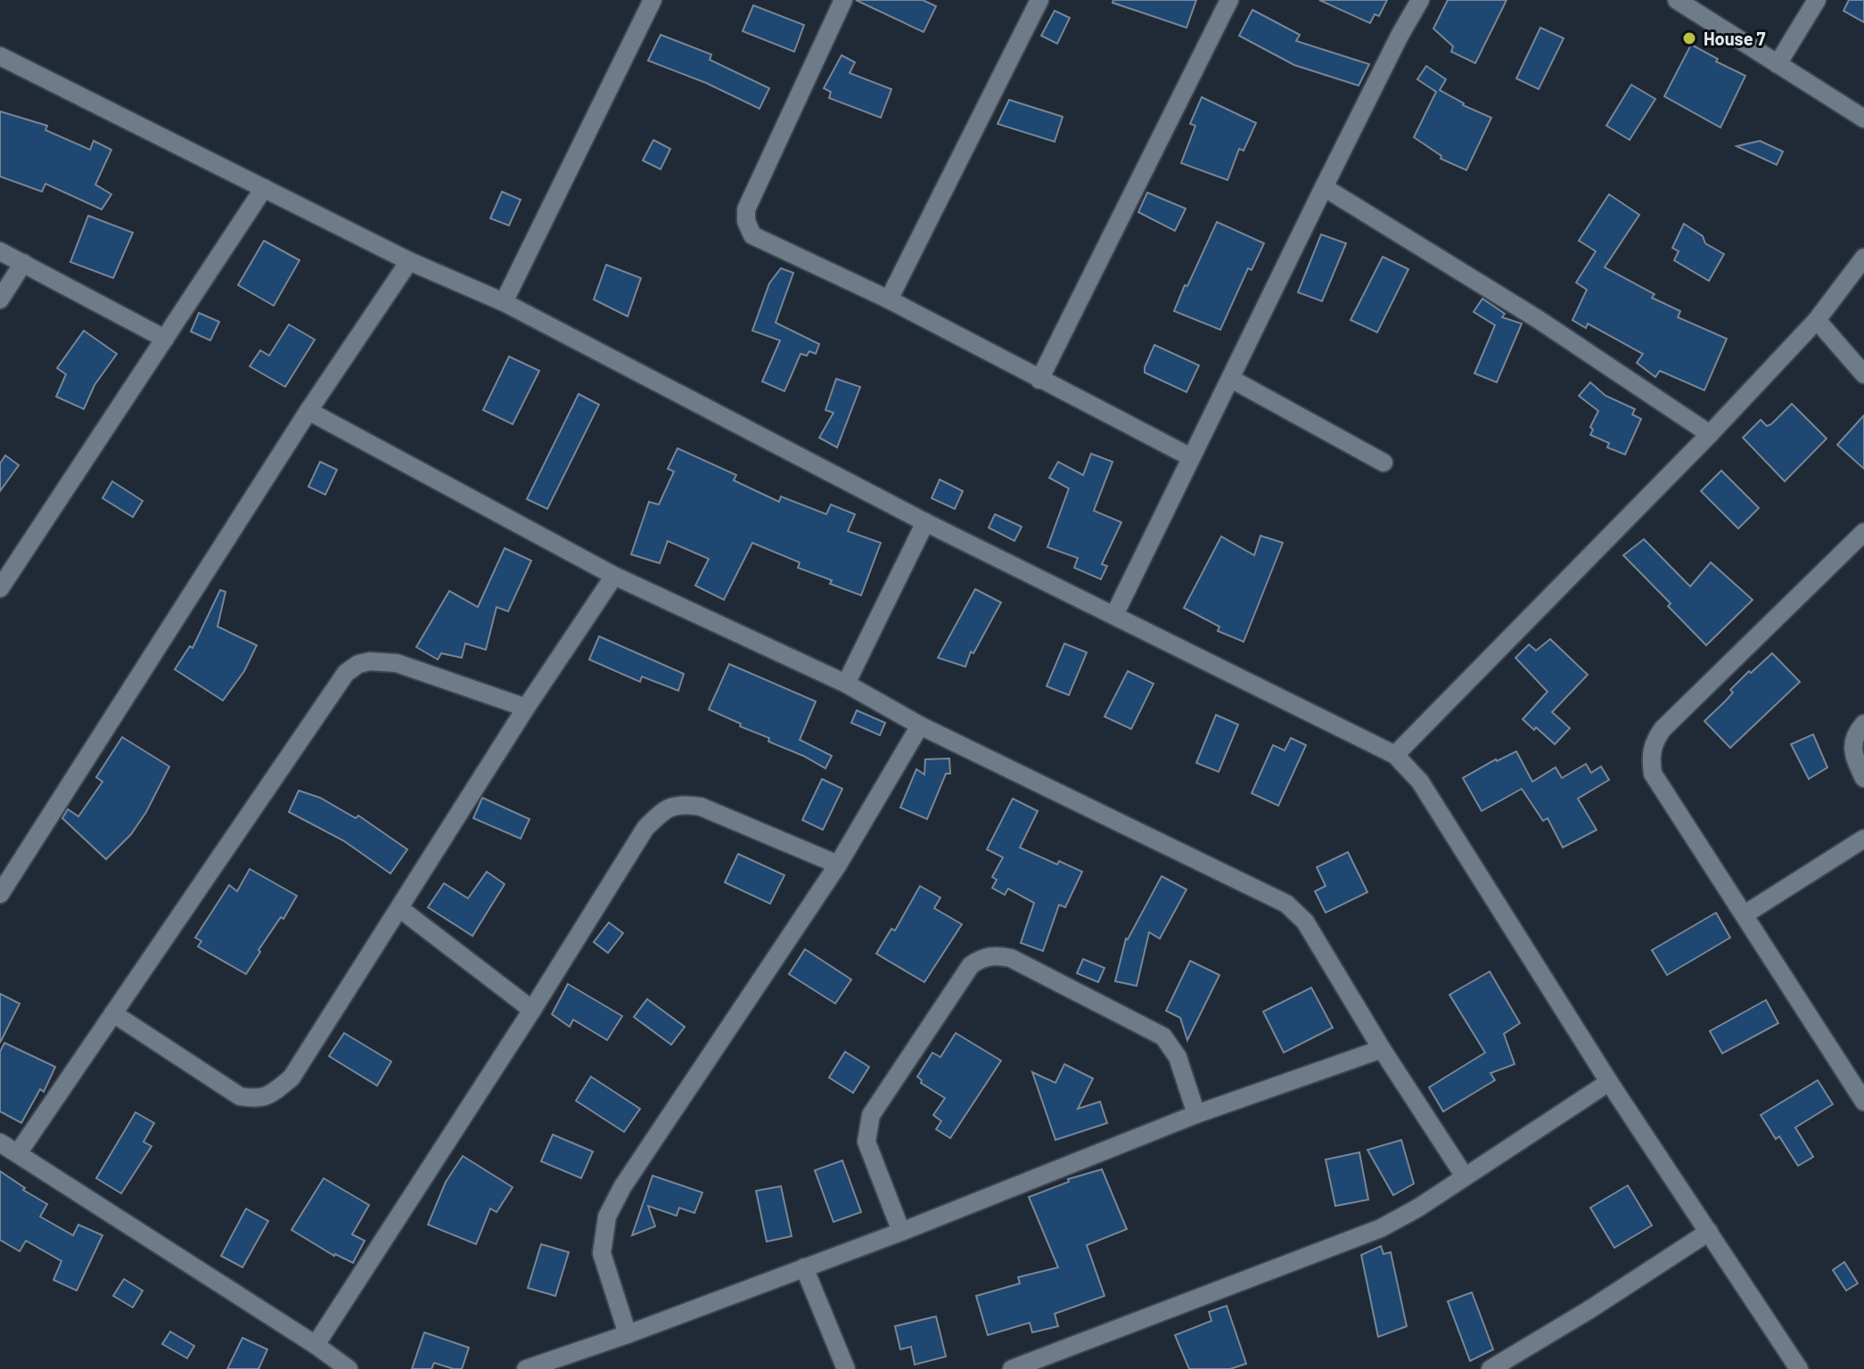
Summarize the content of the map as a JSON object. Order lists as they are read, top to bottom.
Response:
{
  "places": ["House 7"]
}
